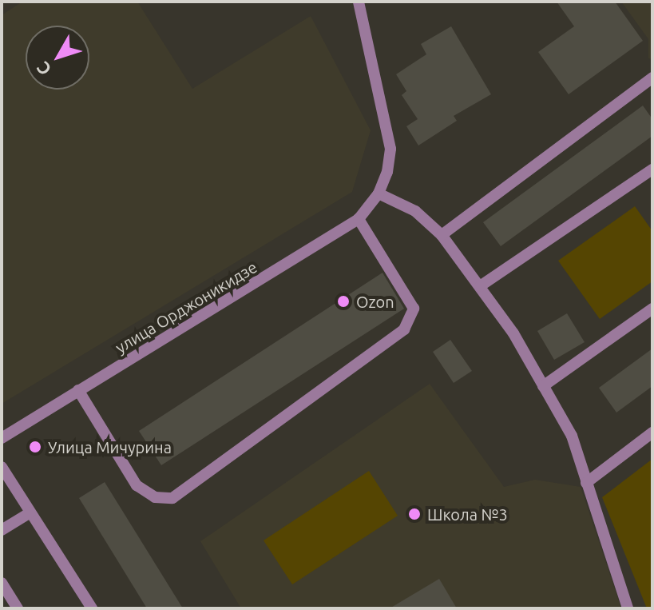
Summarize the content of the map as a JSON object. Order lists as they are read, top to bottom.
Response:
{
  "streets": {
    "street": ["улица Орджоникидзе"]
  },
  "places": ["Ozon", "Улица Мичурина", "Школа №3"],
  "north": "bottom left"
}
